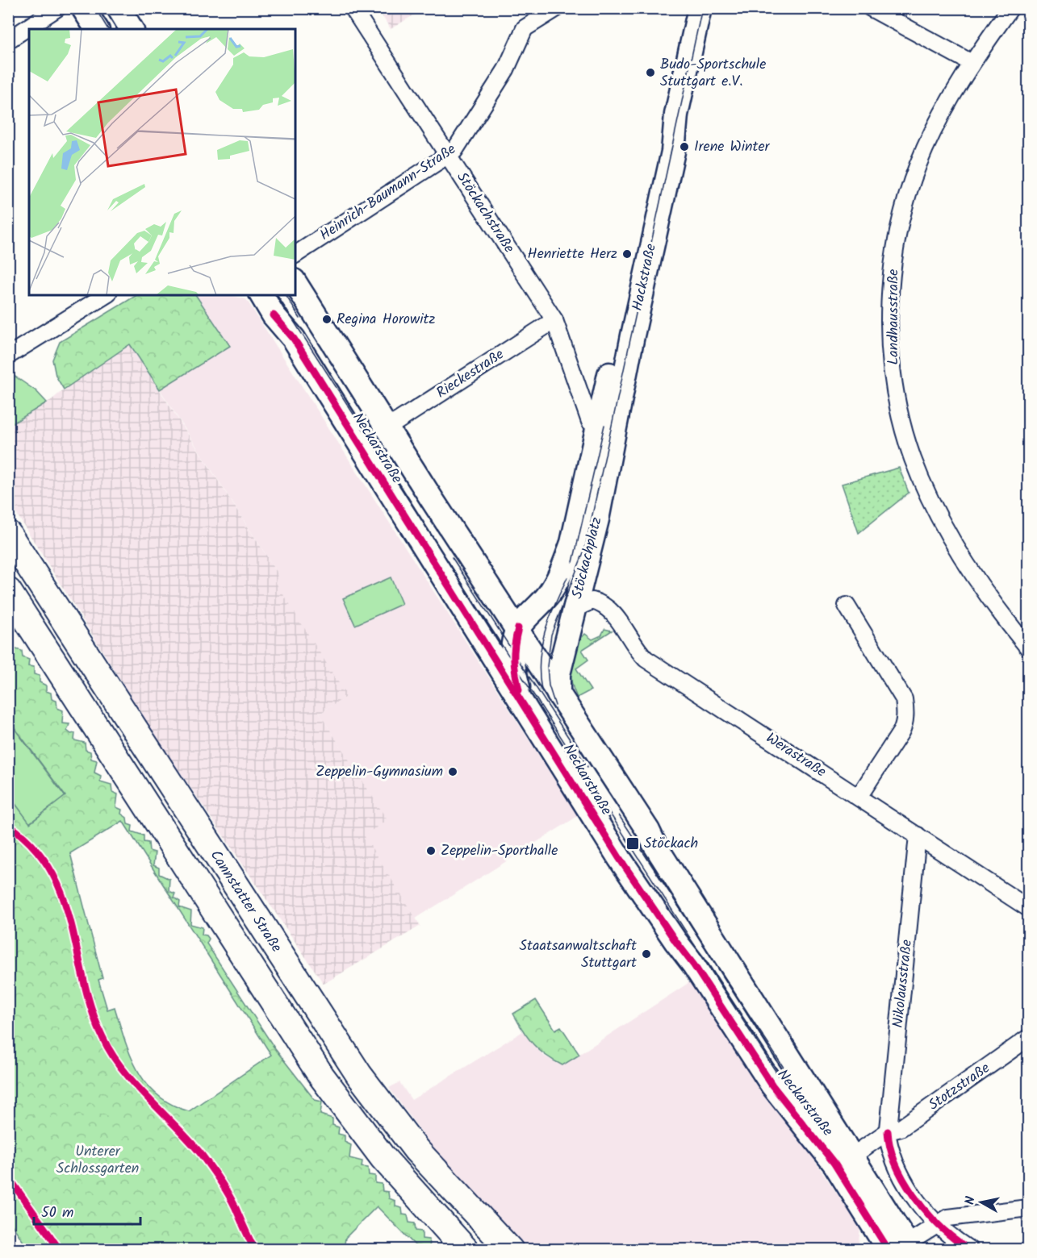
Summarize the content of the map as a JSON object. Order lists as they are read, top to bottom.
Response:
{
  "streets": {
    "main road": [
      "Hackstraße",
      "Neckarstraße",
      "Stöckachplatz",
      "Cannstatter Straße"
    ],
    "street": [
      "Heinrich-Baumann-Straße",
      "Stöckachstraße",
      "Landhausstraße",
      "Rieckestraße",
      "Werastraße",
      "Nikolausstraße",
      "Stotzstraße"
    ]
  },
  "crossings": [
    ["Heinrich-Baumann-Straße", "Stöckachstraße"],
    ["Stöckachstraße", "Hackstraße"],
    ["Stöckachstraße", "Rieckestraße"],
    ["Stöckachstraße", "Stöckachplatz"],
    ["Hackstraße", "Neckarstraße"],
    ["Hackstraße", "Stöckachplatz"],
    ["Rieckestraße", "Neckarstraße"],
    ["Neckarstraße", "Stöckachplatz"],
    ["Stöckachplatz", "Werastraße"],
    ["Werastraße", "Nikolausstraße"],
    ["Nikolausstraße", "Stotzstraße"]
  ],
  "parks": ["Unterer Schlossgarten"],
  "places": {
    "other": [
      "Budo-Sportschule Stuttgart e.V.",
      "Irene Winter",
      "Henriette Herz",
      "Regina Horowitz",
      "Zeppelin-Gymnasium",
      "Zeppelin-Sporthalle",
      "Staatsanwaltschaft Stuttgart"
    ],
    "transit": ["Stöckach"]
  },
  "scale_bar": "50 m",
  "north": "left"
}
